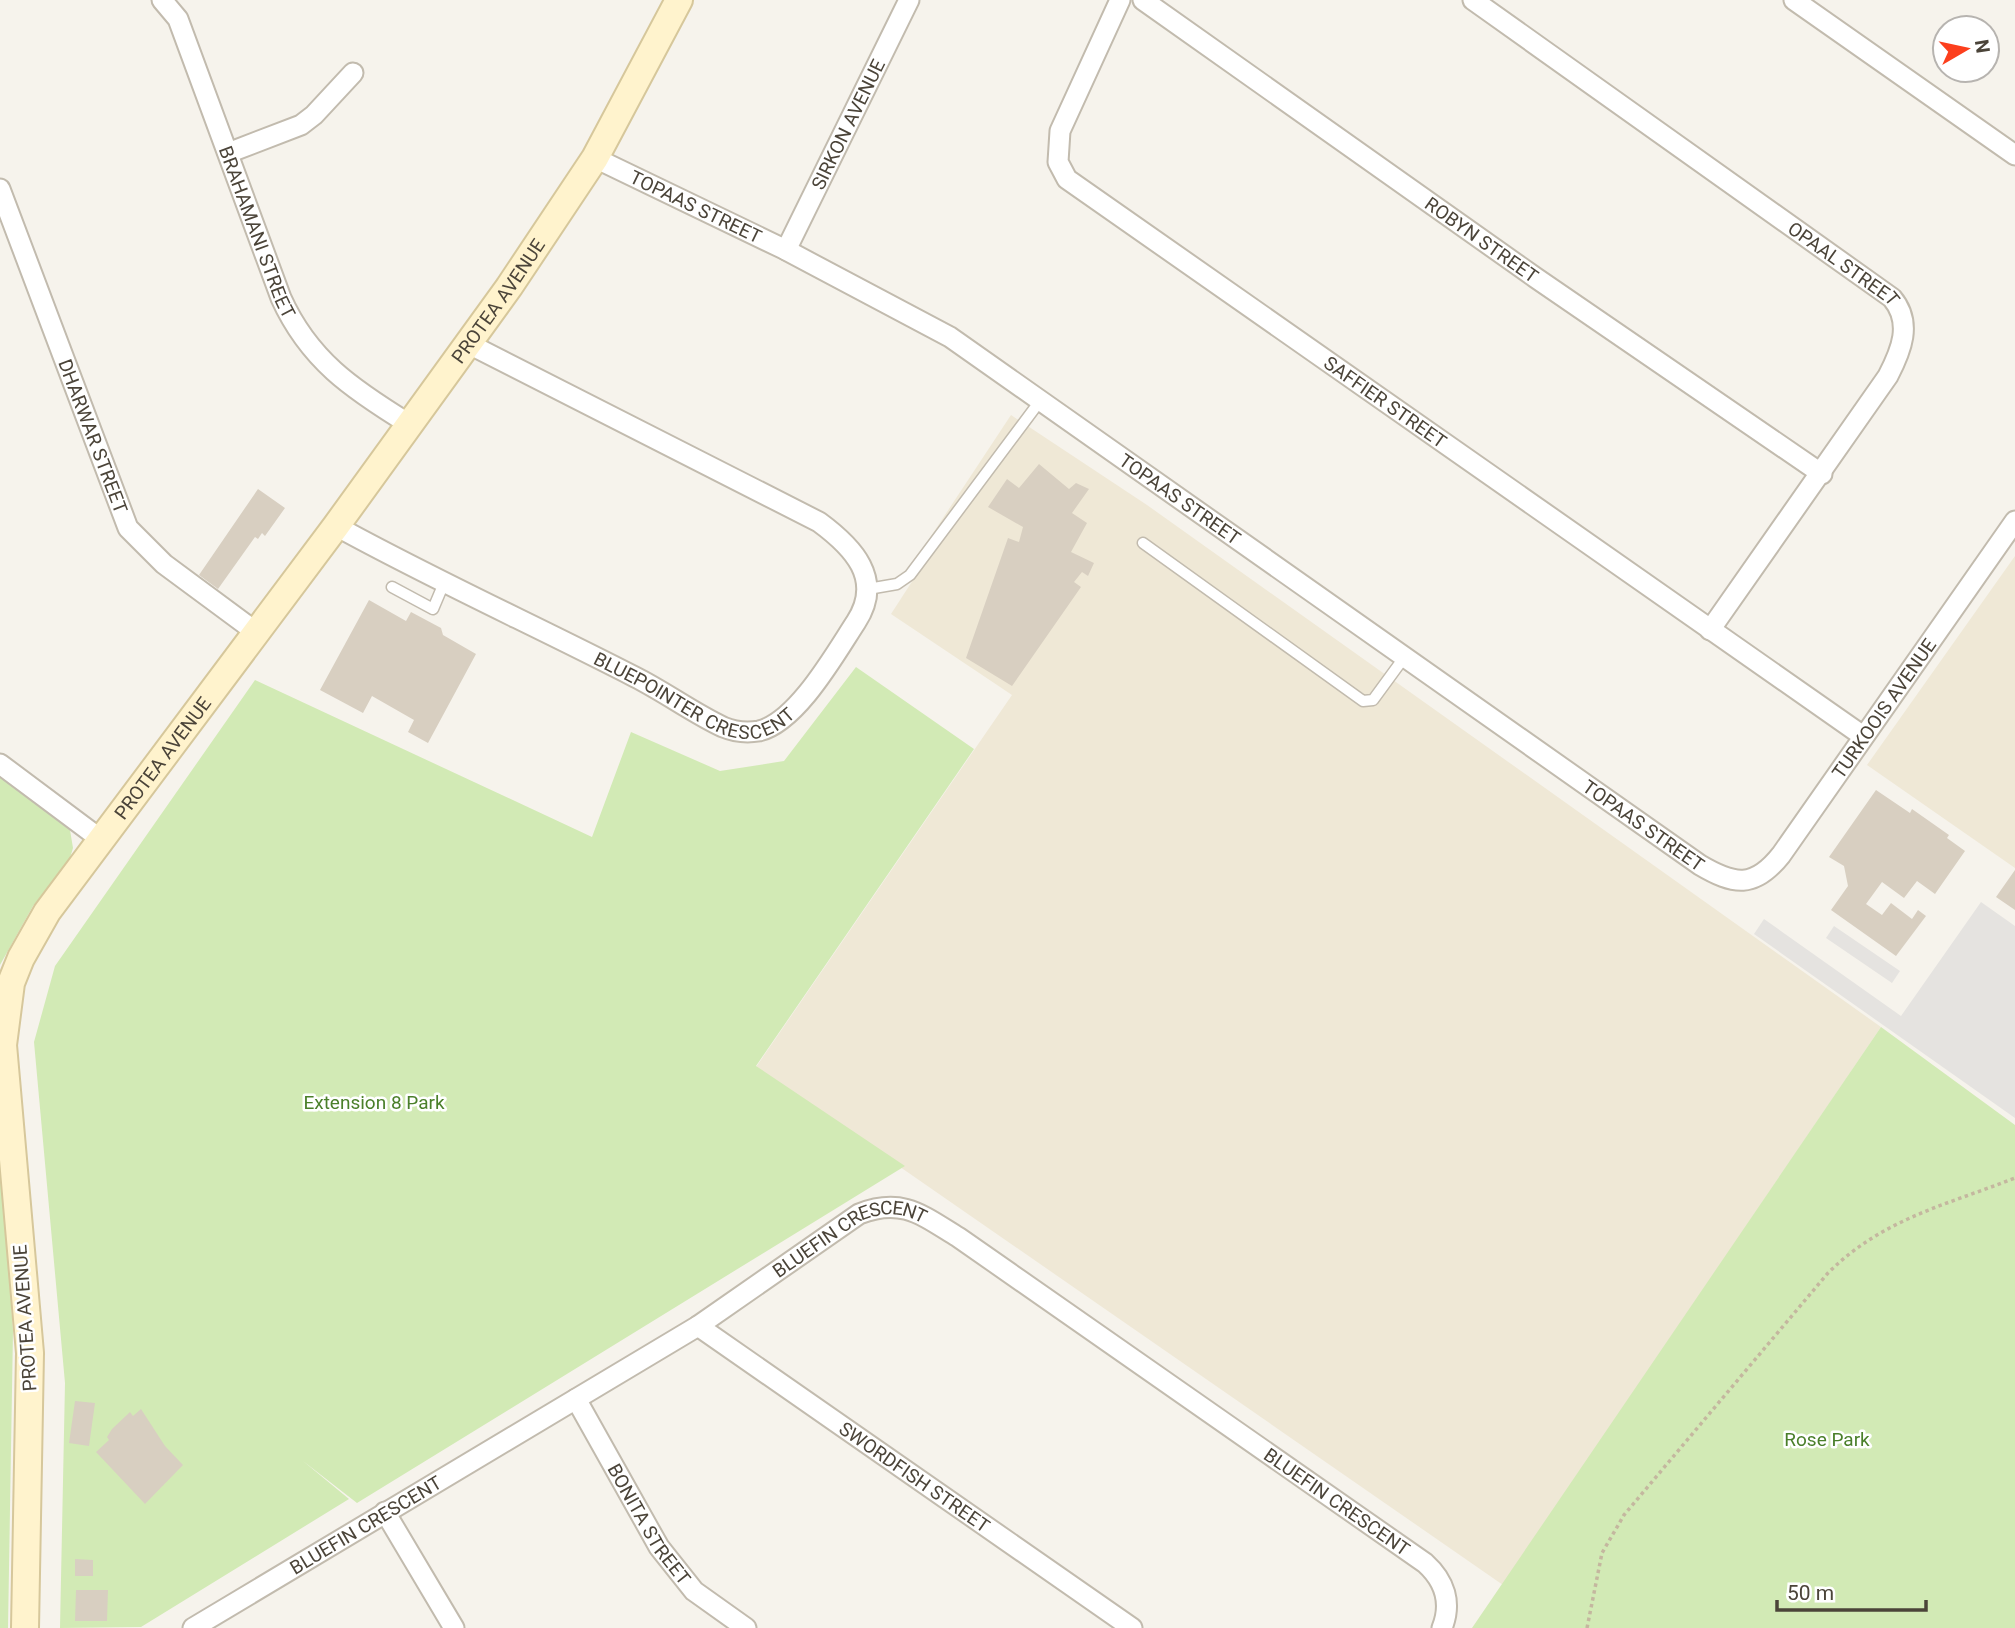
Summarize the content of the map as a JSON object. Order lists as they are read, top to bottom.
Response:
{
  "streets": {
    "street": [
      "SIRKON AVENUE",
      "TOPAAS STREET",
      "BRAHAMANI STREET",
      "ROBYN STREET",
      "OPAAL STREET",
      "PROTEA AVENUE",
      "SAFFIER STREET",
      "DHARWAR STREET",
      "BLUEPOINTER CRESCENT",
      "TURKOOIS AVENUE",
      "BLUEFIN CRESCENT",
      "SWORDFISH STREET",
      "BONITA STREET"
    ]
  },
  "crossings": [
    ["SIRKON AVENUE", "TOPAAS STREET"],
    ["TOPAAS STREET", "PROTEA AVENUE"],
    ["TOPAAS STREET", "TURKOOIS AVENUE"],
    ["BRAHAMANI STREET", "PROTEA AVENUE"],
    ["ROBYN STREET", "OPAAL STREET"],
    ["OPAAL STREET", "SAFFIER STREET"],
    ["PROTEA AVENUE", "DHARWAR STREET"],
    ["PROTEA AVENUE", "BLUEPOINTER CRESCENT"],
    ["SAFFIER STREET", "TURKOOIS AVENUE"],
    ["BLUEFIN CRESCENT", "SWORDFISH STREET"],
    ["BLUEFIN CRESCENT", "BONITA STREET"]
  ],
  "parks": ["Extension 8 Park", "Rose Park"],
  "scale_bar": "50 m",
  "north": "right"
}
